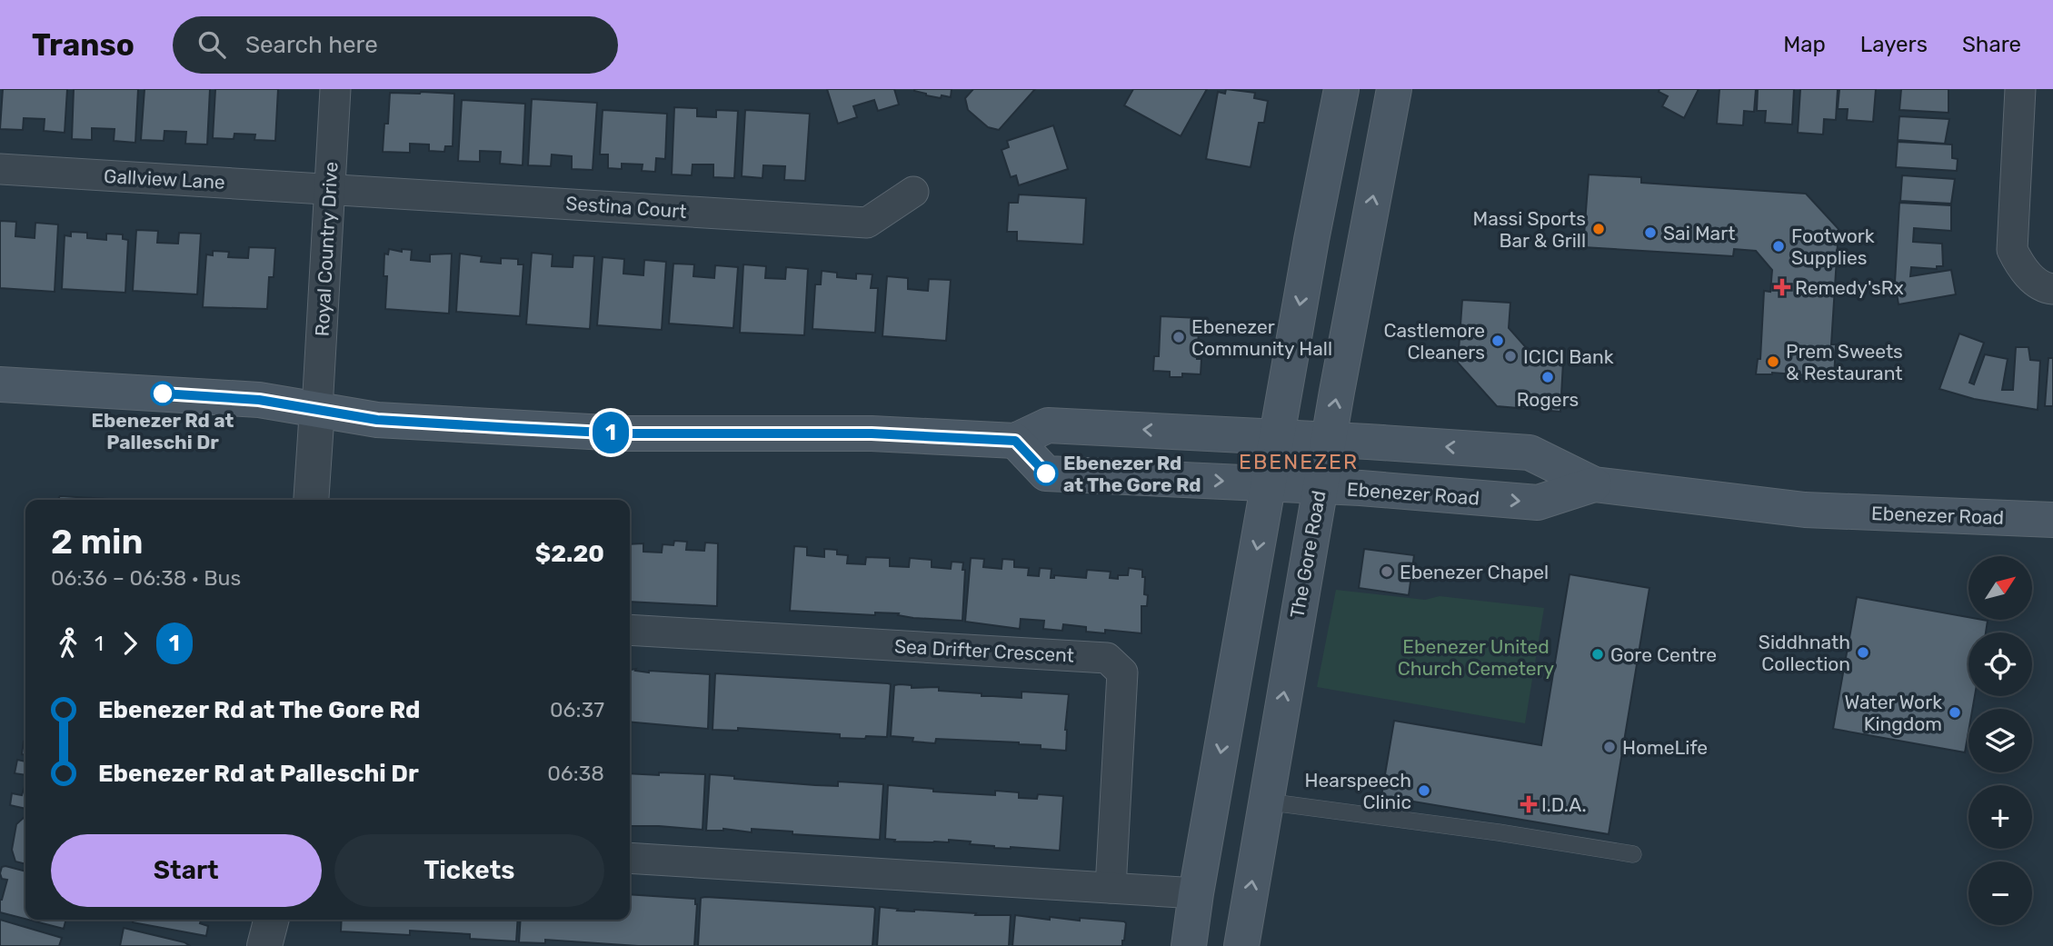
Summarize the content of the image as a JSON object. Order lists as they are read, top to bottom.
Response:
{
  "streets": {
    "main road": ["Ebenezer Road", "The Gore Road"],
    "street": [
      "Gallview Lane",
      "Sestina Court",
      "Royal Country Drive",
      "Sea Drifter Crescent"
    ]
  },
  "crossings": [
    ["Gallview Lane", "Sestina Court"],
    ["Gallview Lane", "Royal Country Drive"],
    ["Sestina Court", "Royal Country Drive"],
    ["Royal Country Drive", "Ebenezer Road"],
    ["Ebenezer Road", "The Gore Road"]
  ],
  "districts": ["EBENEZER"],
  "parks": ["Ebenezer United Church Cemetery"],
  "places": {
    "other": [
      "Massi Sports Bar & Grill",
      "Sai Mart",
      "Footwork Supplies",
      "Ebenezer Community Hall",
      "Castlemore Cleaners",
      "ICICI Bank",
      "Prem Sweets & Restaurant",
      "Rogers",
      "Ebenezer Rd at Palleschi Dr",
      "Ebenezer Rd at The Gore Rd",
      "Ebenezer Chapel",
      "Siddhnath Collection",
      "Gore Centre",
      "Water Work Kingdom",
      "HomeLife",
      "Hearspeech Clinic"
    ],
    "health": ["Remedy'sRx", "I.D.A."]
  },
  "lines": ["bus line 1"],
  "north": "top right",
  "page": {
    "header": "Transo",
    "search": "Search here",
    "nav": ["Map", "Layers", "Share"],
    "on_map": "1",
    "heading": ["2 min", "06:36 – 06:38 · Bus", "$2.20"],
    "map_buttons": ["+", "−"],
    "legs": ["1", "1"],
    "list": [
      {
        "name": "Ebenezer Rd at The Gore Rd",
        "value": "06:37"
      },
      {
        "name": "Ebenezer Rd at Palleschi Dr",
        "value": "06:38"
      }
    ],
    "buttons": ["Start", "Tickets"]
  }
}
